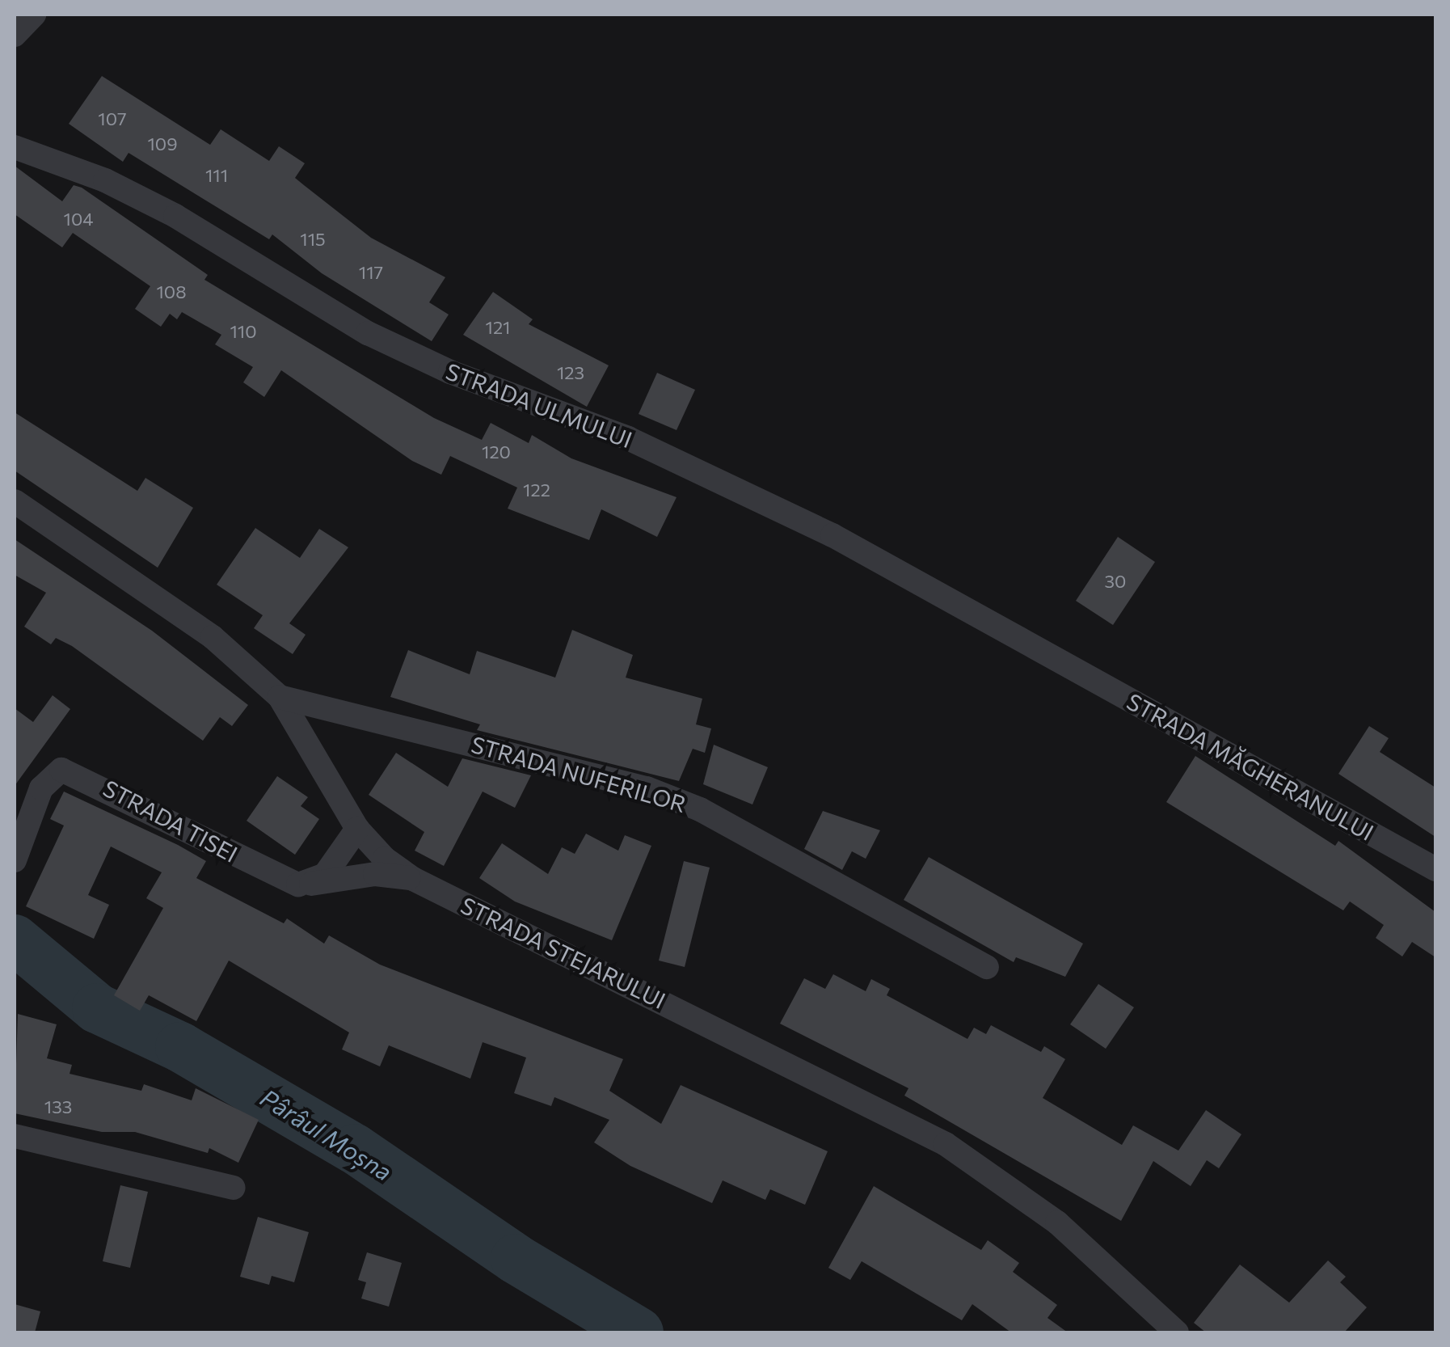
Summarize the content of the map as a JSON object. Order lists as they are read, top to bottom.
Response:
{
  "streets": {
    "street": [
      "STRADA ULMULUI",
      "STRADA MĂGHERANULUI",
      "STRADA NUFERILOR",
      "STRADA TISEI",
      "STRADA STEJARULUI"
    ]
  },
  "crossings": [
    ["STRADA ULMULUI", "STRADA MĂGHERANULUI"],
    ["STRADA NUFERILOR", "STRADA STEJARULUI"]
  ],
  "water": ["Pârâul Moșna"],
  "house_numbers": [
    "107",
    "109",
    "111",
    "104",
    "115",
    "117",
    "108",
    "121",
    "110",
    "123",
    "120",
    "122",
    "30",
    "133"
  ]
}
